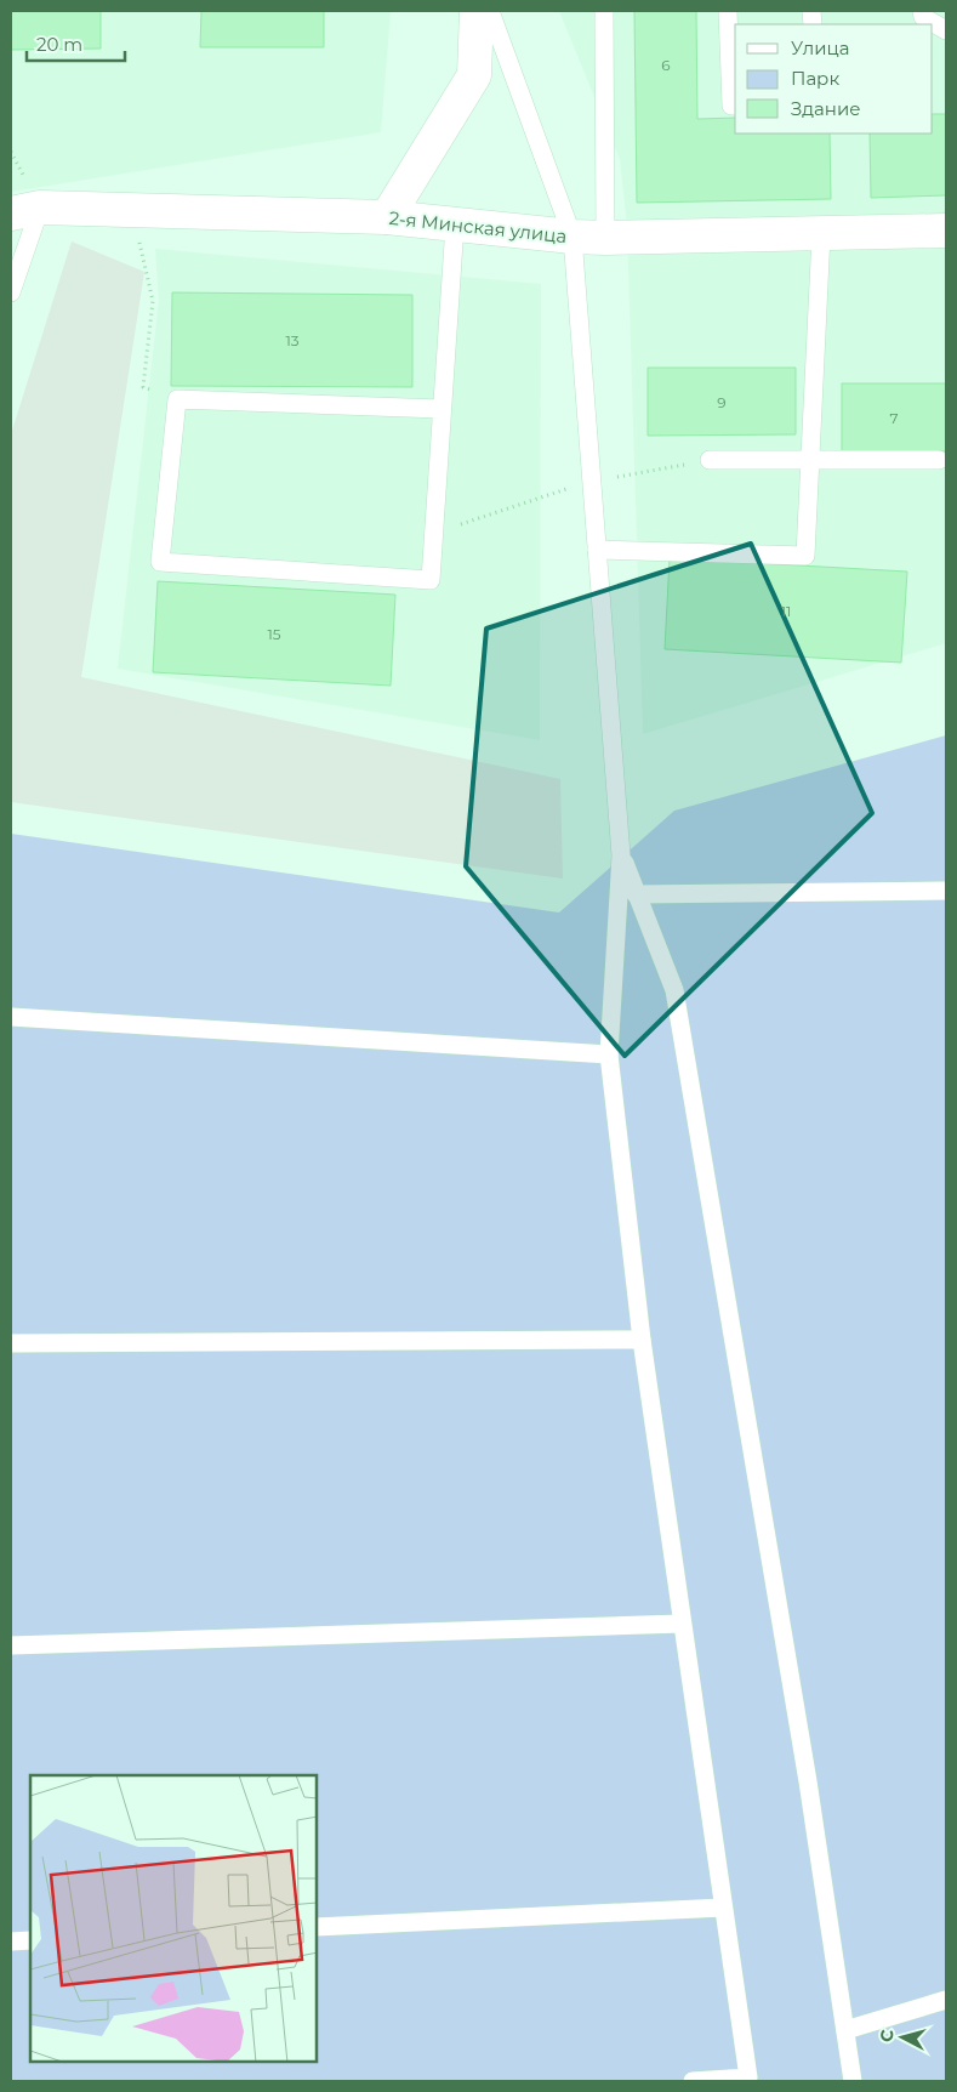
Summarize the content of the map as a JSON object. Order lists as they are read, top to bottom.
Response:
{
  "streets": {
    "street": ["2-я Минская улица"]
  },
  "house_numbers": [
    "6",
    "13",
    "9",
    "7",
    "11",
    "15"
  ],
  "legend": ["Улица", "Парк", "Здание"],
  "scale_bar": "20 m",
  "north": "left"
}
